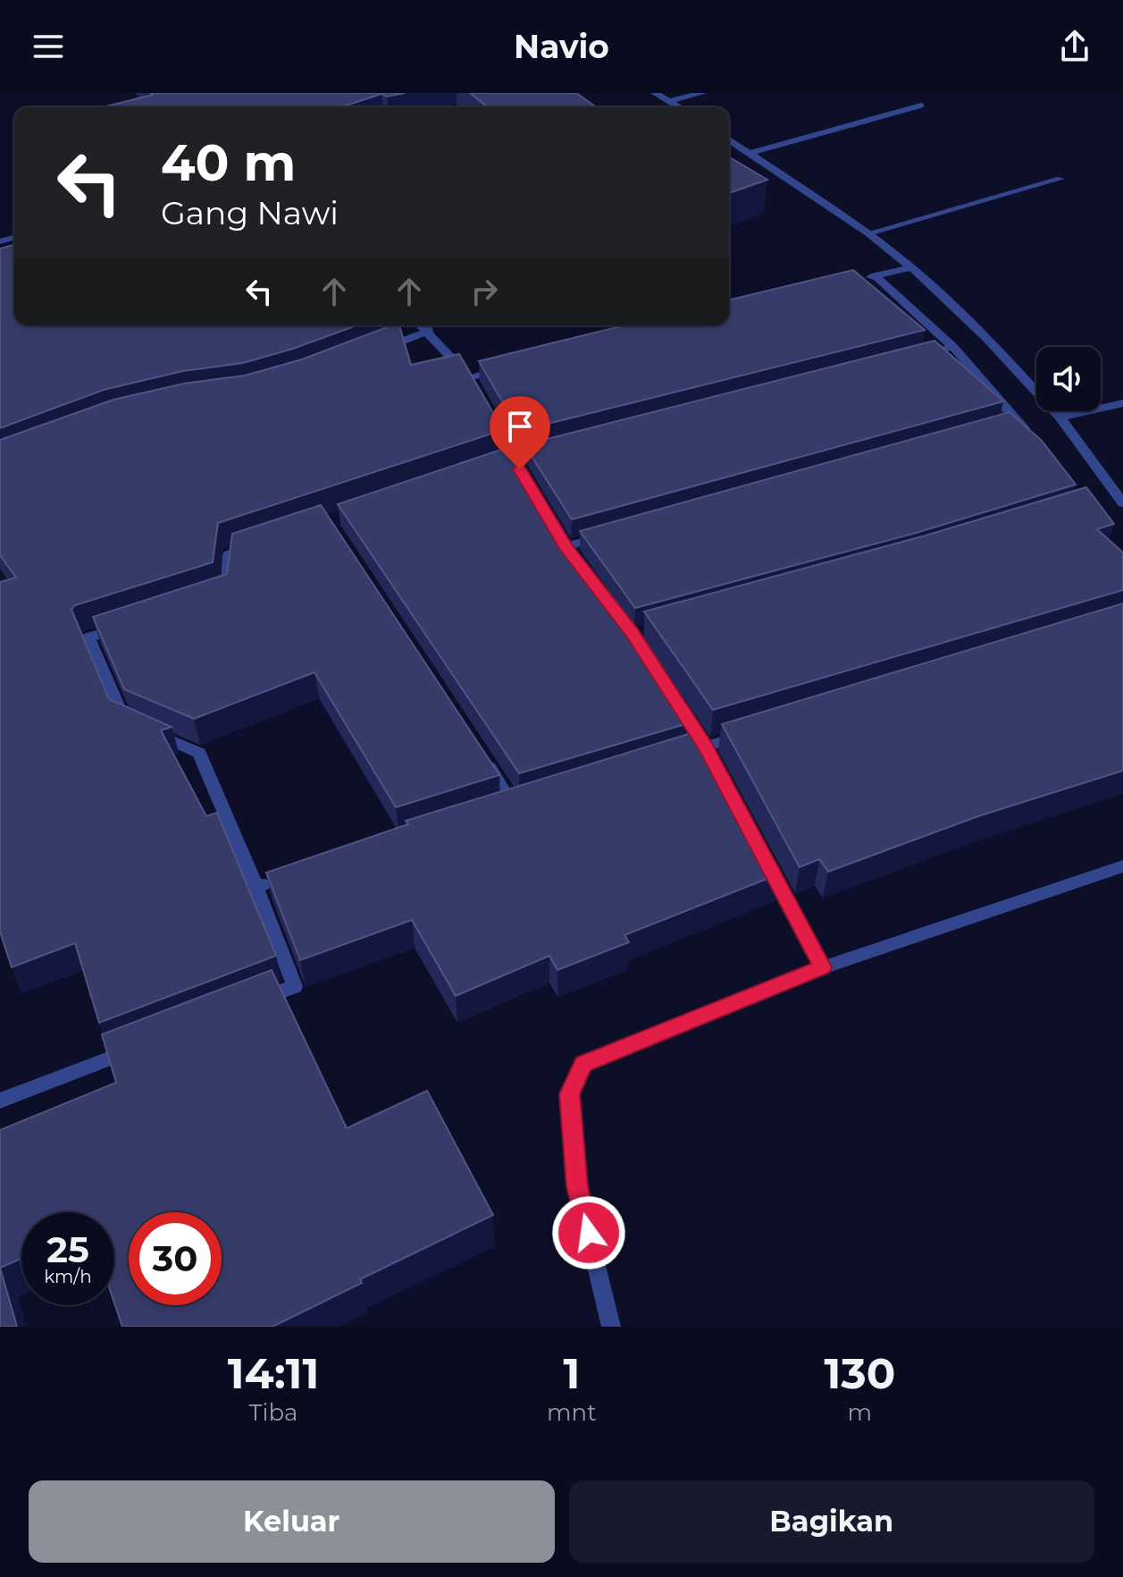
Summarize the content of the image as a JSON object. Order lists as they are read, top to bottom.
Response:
{
  "page": {
    "header": "Navio",
    "turn": ["40 m", "Gang Nawi"],
    "speed": "25 km/h",
    "limit": "30",
    "eta": [
      "14:11",
      "Tiba",
      "1",
      "mnt",
      "130",
      "m"
    ],
    "buttons": ["Keluar", "Bagikan"]
  }
}
